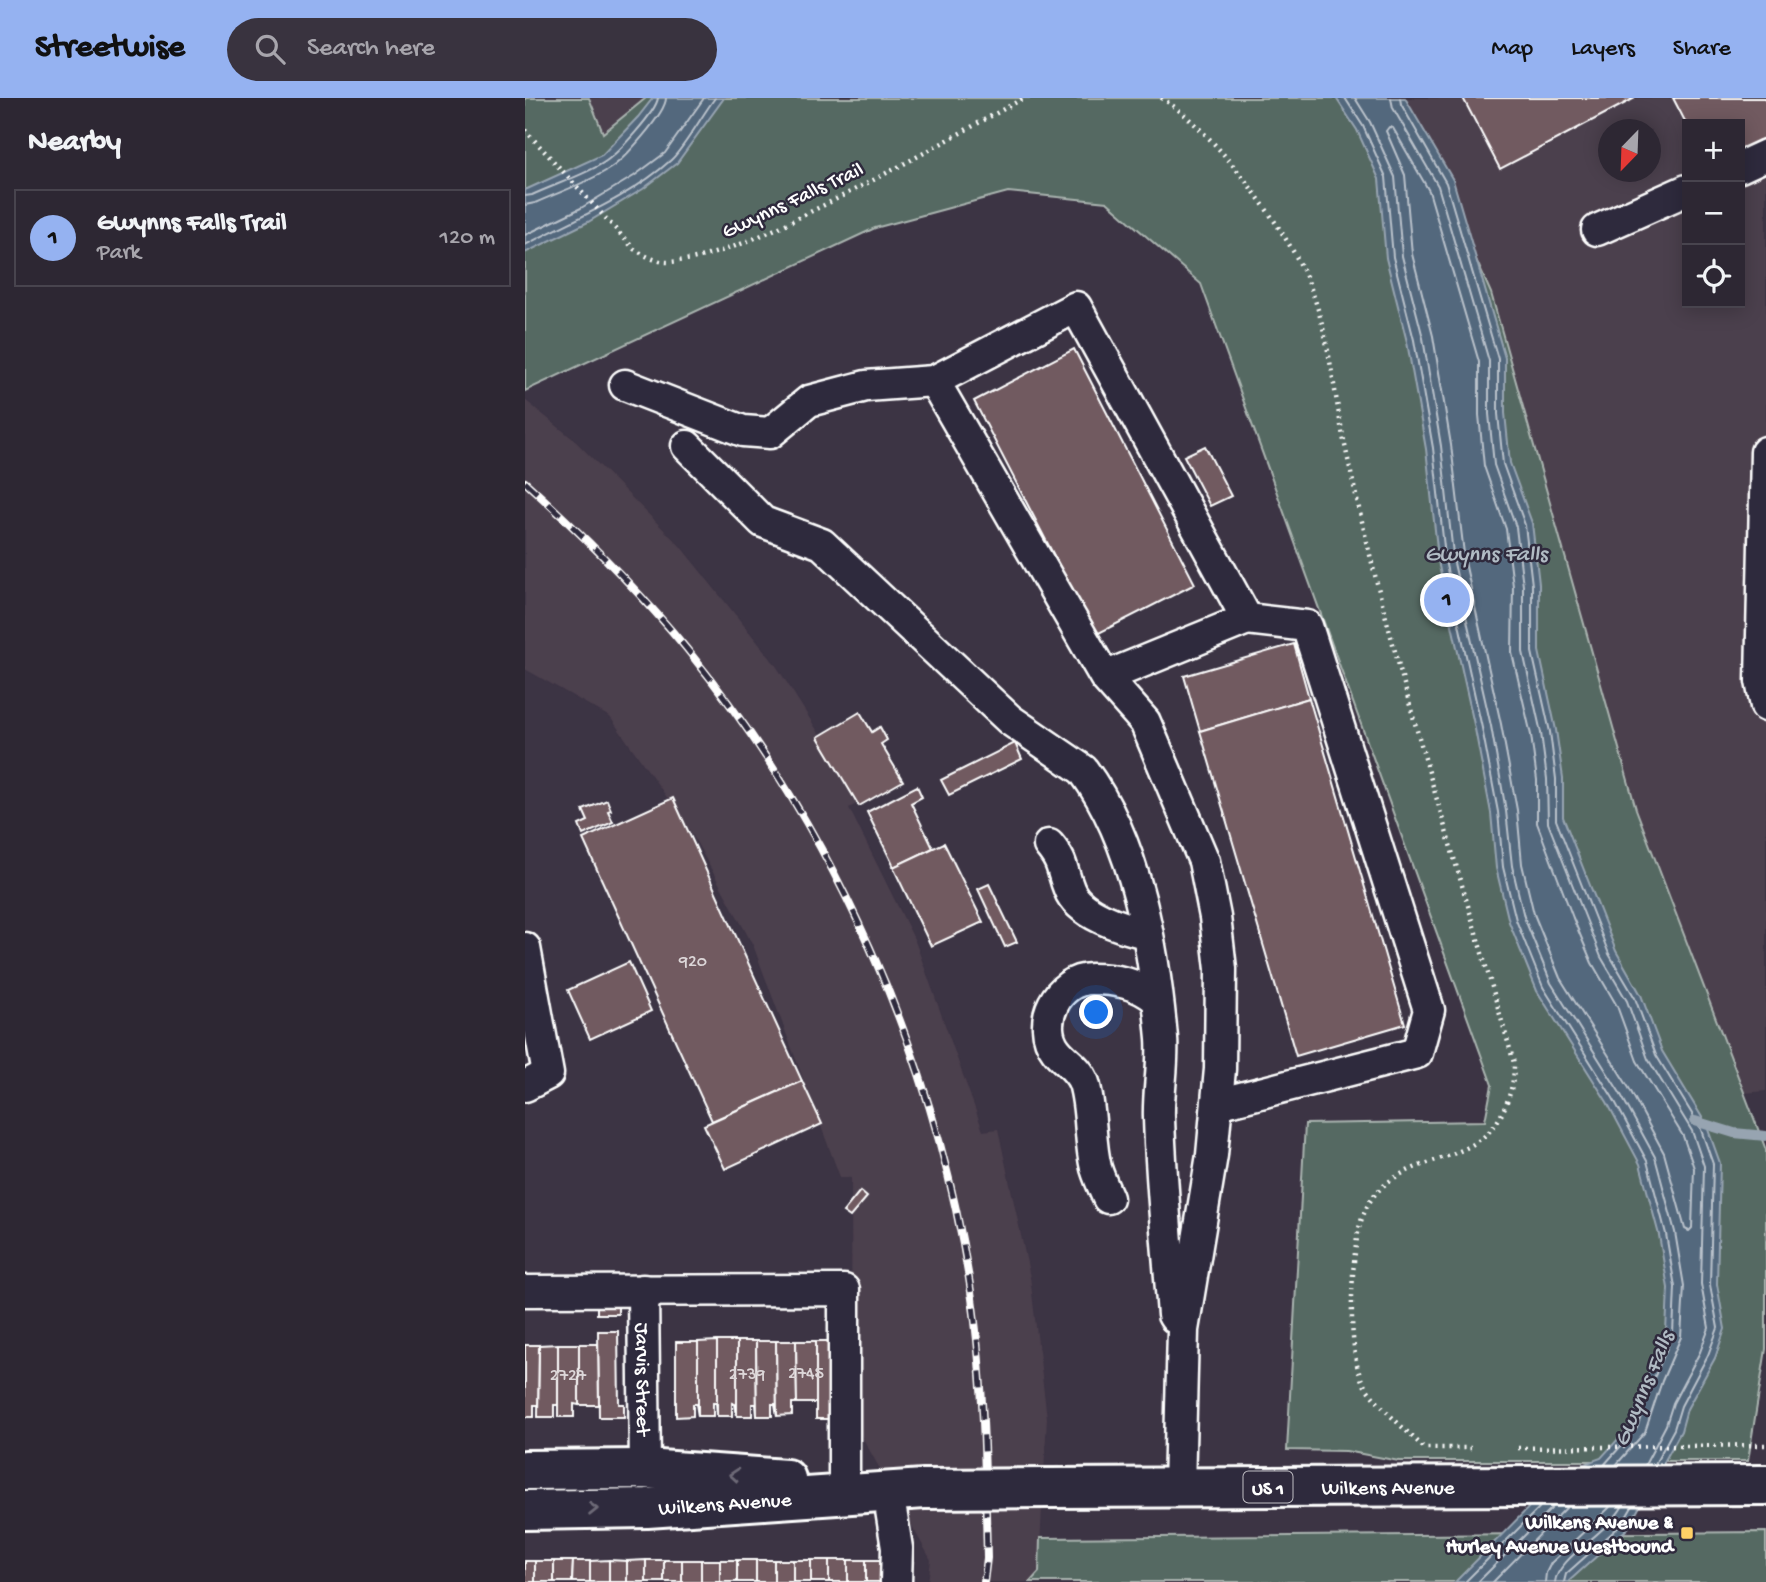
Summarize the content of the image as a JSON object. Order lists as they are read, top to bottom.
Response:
{
  "streets": {
    "main road": ["US 1", "Wilkens Avenue"],
    "street": ["Jarvis Street"],
    "path": ["Gwynns Falls Trail"]
  },
  "crossings": [
    ["Jarvis Street", "Wilkens Avenue"]
  ],
  "water": ["Gwynns Falls"],
  "places": {
    "transit": ["Wilkens Avenue & Hurley Avenue Westbound"]
  },
  "house_numbers": [
    "920",
    "2745",
    "2739",
    "2727"
  ],
  "north": "bottom left",
  "page": {
    "header": "Streetwise",
    "search": "Search here",
    "nav": ["Map", "Layers", "Share"],
    "heading": "Nearby",
    "map_buttons": ["+", "−"],
    "list": [
      {
        "mark": "1",
        "name": "Gwynns Falls Trail",
        "note": "Park",
        "value": "120 m"
      }
    ],
    "pins": "1"
  }
}
